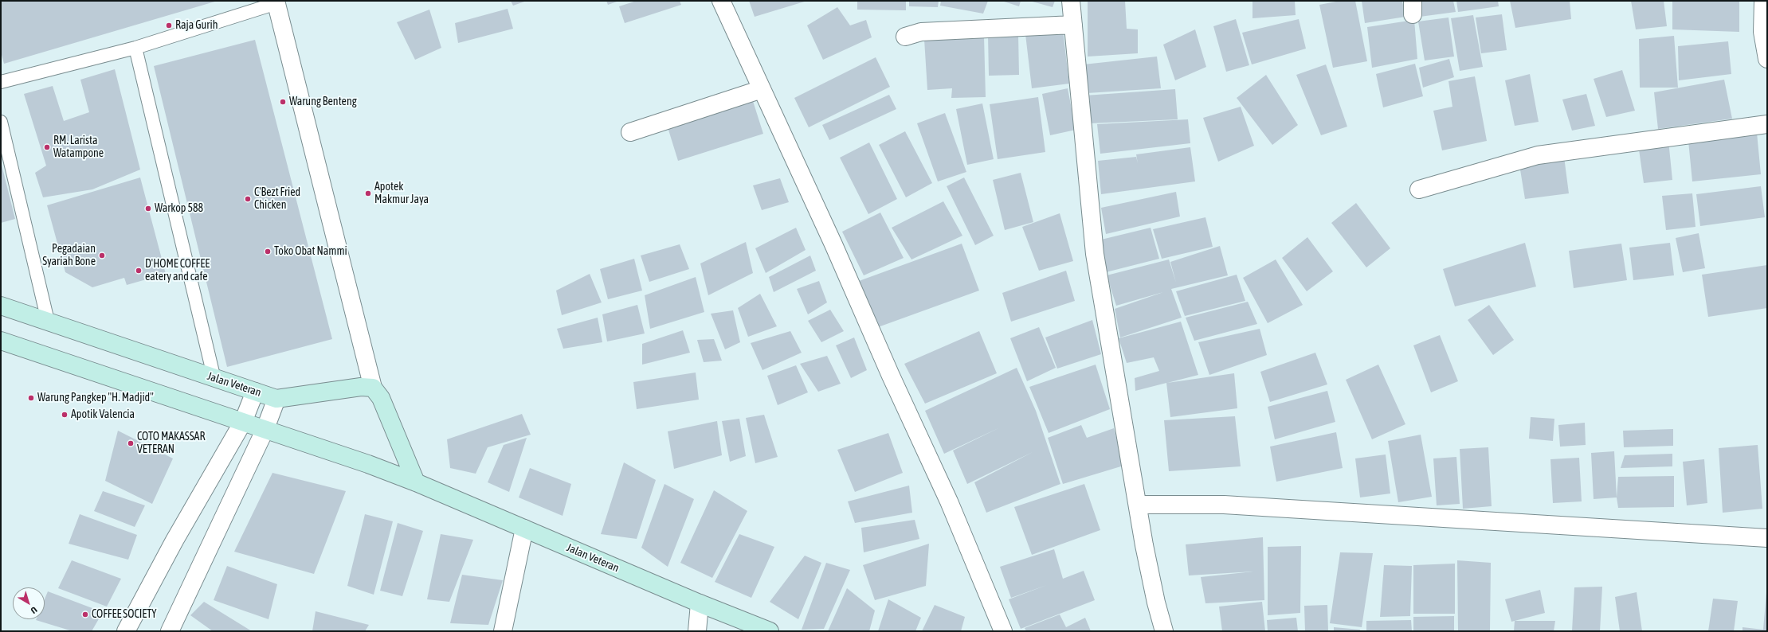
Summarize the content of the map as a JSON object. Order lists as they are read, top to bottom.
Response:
{
  "streets": {
    "main road": ["Jalan Veteran"]
  },
  "places": [
    "Raja Gurih",
    "Warung Benteng",
    "RM. Larista Watampone",
    "Apotek Makmur Jaya",
    "C'Bezt Fried Chicken",
    "Warkop 588",
    "Toko Obat Nammi",
    "Pegadaian Syariah Bone",
    "D'HOME COFFEE eatery and cafe",
    "Warung Pangkep \"H. Madjid\"",
    "Apotik Valencia",
    "COTO MAKASSAR VETERAN",
    "COFFEE SOCIETY"
  ],
  "north": "bottom right"
}
